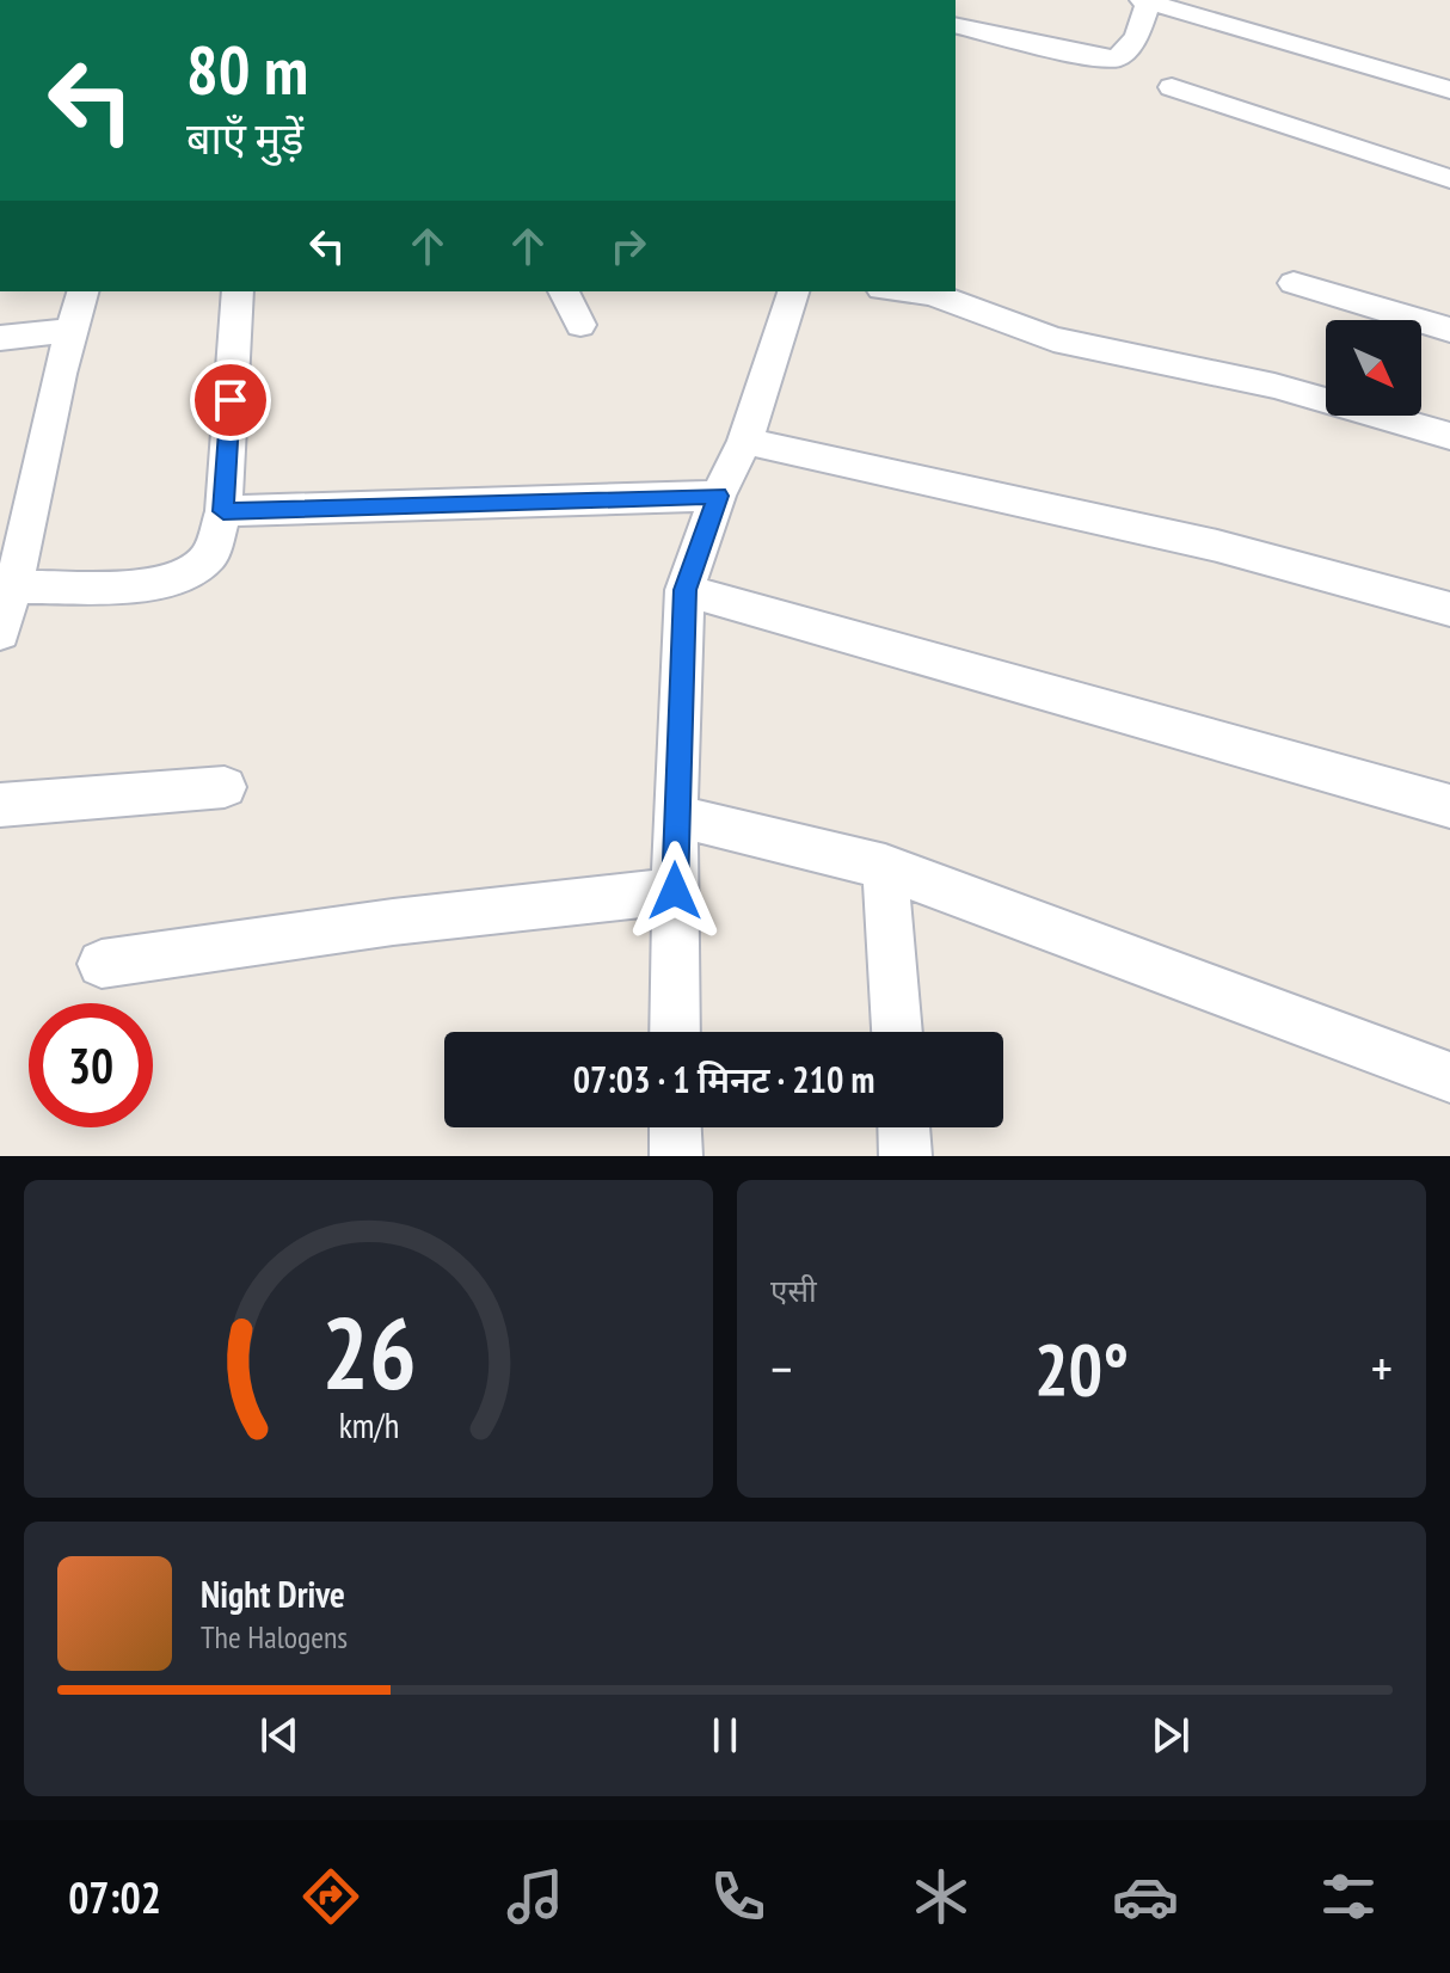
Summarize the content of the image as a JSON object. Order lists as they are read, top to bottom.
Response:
{
  "north": "bottom right",
  "page": {
    "turn": ["80 m", "बाएँ मुड़ें"],
    "limit": "30",
    "trip": "07:03 · 1 मिनट · 210 m",
    "tile": "एसी",
    "heat": ["−", "20°", "+"],
    "song": ["Night Drive", "The Halogens"],
    "tabs": "07:02",
    "gauge": ["26", "km/h"]
  }
}
